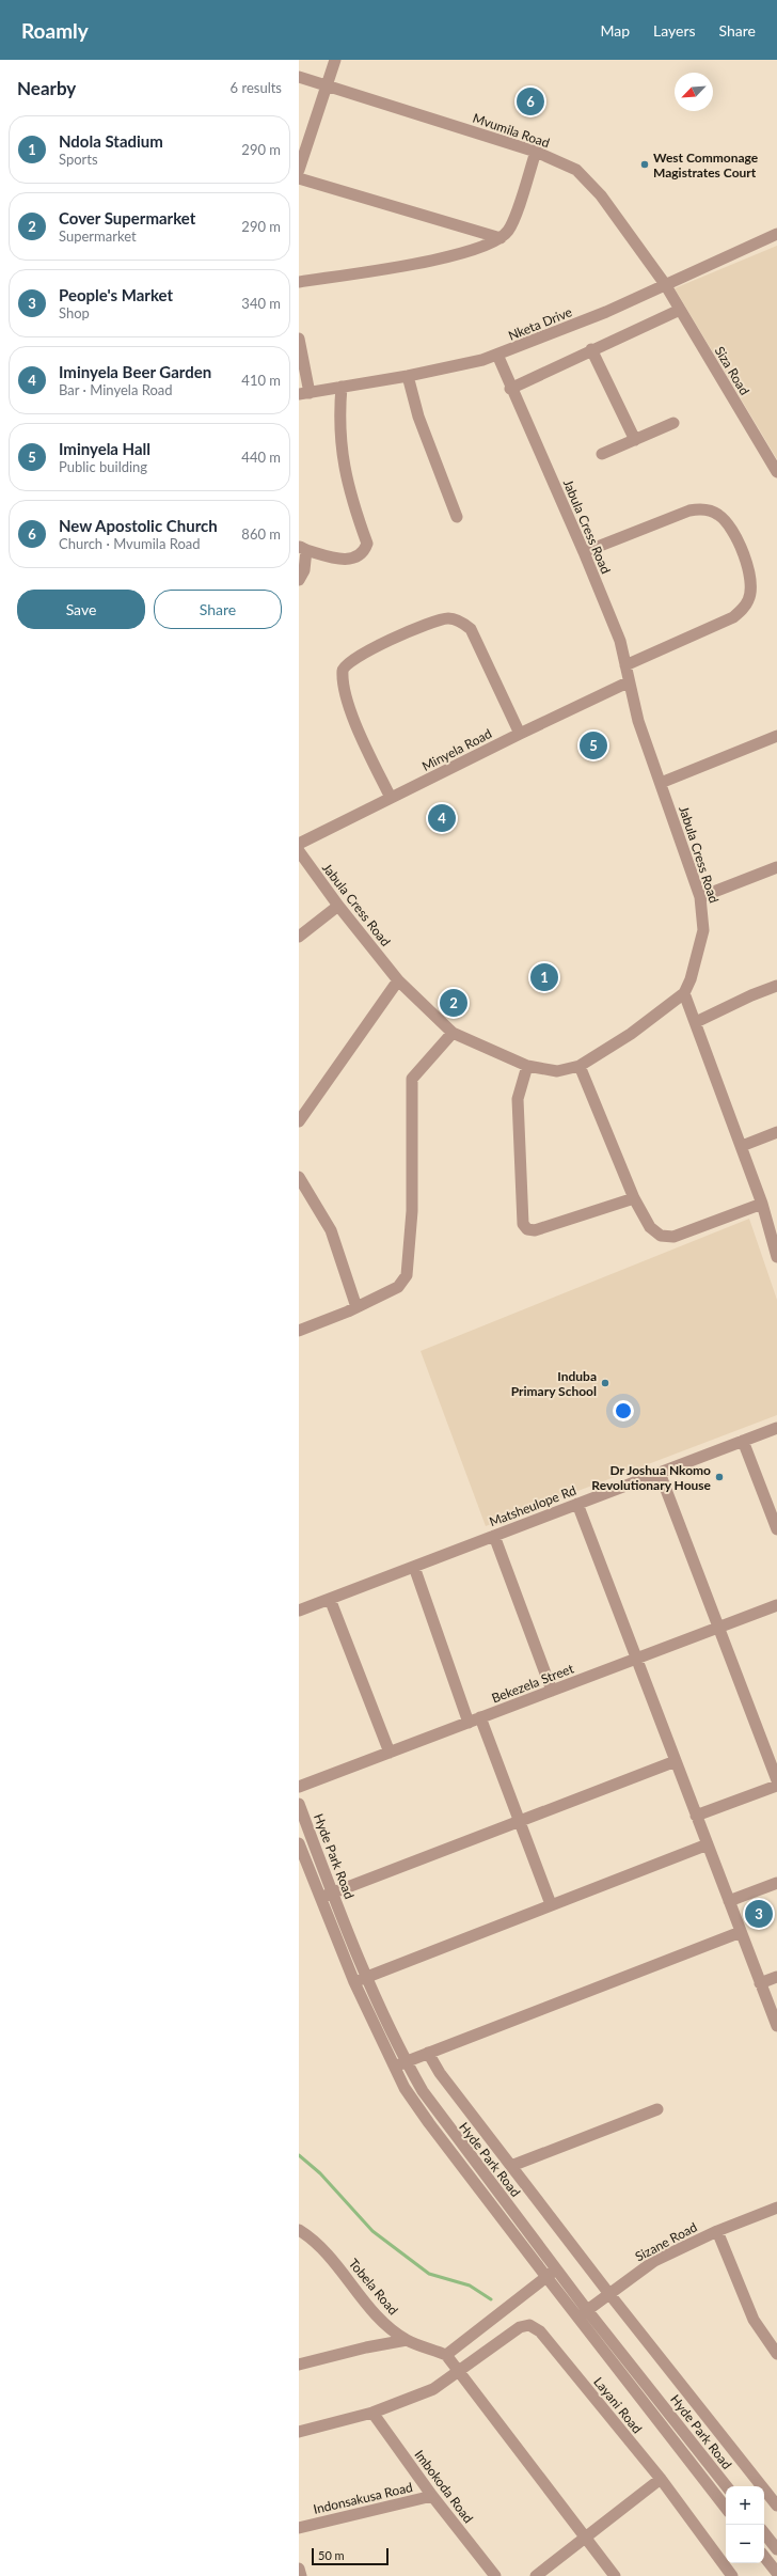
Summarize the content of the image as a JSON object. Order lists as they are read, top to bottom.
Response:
{
  "streets": {
    "street": [
      "Mvumila Road",
      "Nketa Drive",
      "Siza Road",
      "Jabula Cress Road",
      "Minyela Road",
      "Matsheulope Rd",
      "Bekezela Street",
      "Hyde Park Road",
      "Sizane Road",
      "Tobela Road",
      "Layani Road",
      "Imbokoda Road",
      "Indonsakusa Road"
    ]
  },
  "crossings": [
    ["Mvumila Road", "Nketa Drive"],
    ["Mvumila Road", "Siza Road"],
    ["Nketa Drive", "Siza Road"],
    ["Nketa Drive", "Jabula Cress Road"],
    ["Jabula Cress Road", "Minyela Road"],
    ["Hyde Park Road", "Sizane Road"],
    ["Imbokoda Road", "Indonsakusa Road"]
  ],
  "places": ["West Commonage Magistrates Court", "Induba Primary School", "Dr Joshua Nkomo Revolutionary House"],
  "scale_bar": "50 m",
  "north": "bottom left",
  "page": {
    "header": "Roamly",
    "nav": ["Map", "Layers", "Share"],
    "heading": ["Nearby", "6 results"],
    "pins": [
      "6",
      "5",
      "4",
      "1",
      "2",
      "3"
    ],
    "list": [
      {
        "mark": "1",
        "name": "Ndola Stadium",
        "note": "Sports",
        "value": "290 m"
      },
      {
        "mark": "2",
        "name": "Cover Supermarket",
        "note": "Supermarket",
        "value": "290 m"
      },
      {
        "mark": "3",
        "name": "People's Market",
        "note": "Shop",
        "value": "340 m"
      },
      {
        "mark": "4",
        "name": "Iminyela Beer Garden",
        "note": "Bar · Minyela Road",
        "value": "410 m"
      },
      {
        "mark": "5",
        "name": "Iminyela Hall",
        "note": "Public building",
        "value": "440 m"
      },
      {
        "mark": "6",
        "name": "New Apostolic Church",
        "note": "Church · Mvumila Road",
        "value": "860 m"
      }
    ],
    "buttons": ["Save", "Share"],
    "map_buttons": ["+", "−"],
    "scale": "50 m"
  }
}
